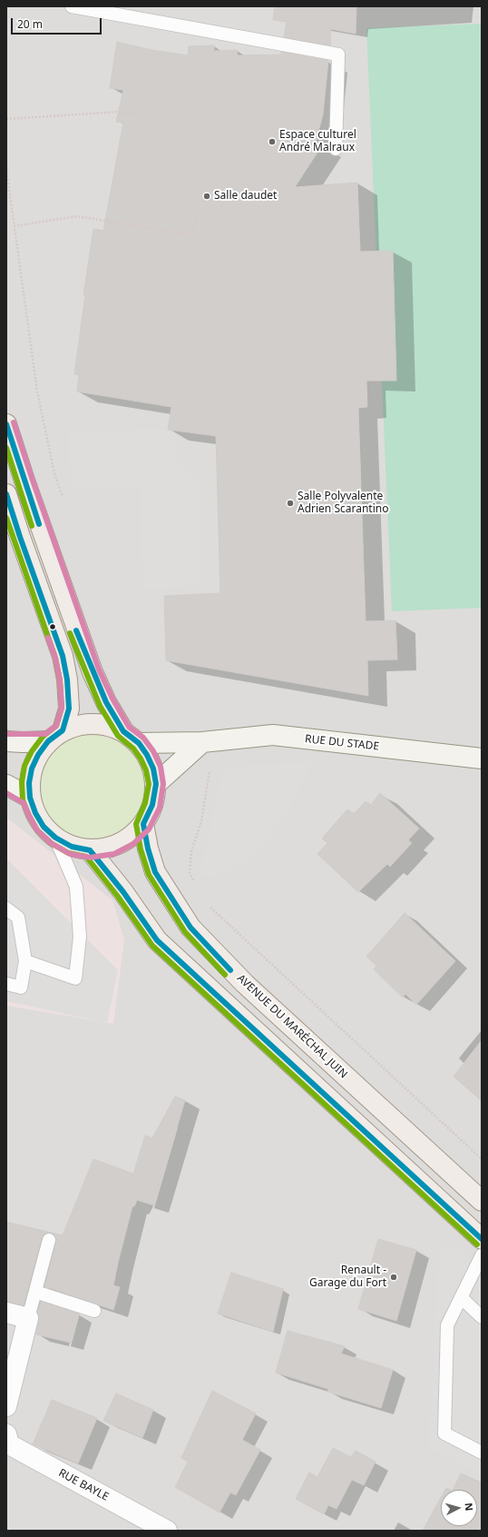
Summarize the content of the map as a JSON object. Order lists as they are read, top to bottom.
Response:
{
  "streets": {
    "main road": ["AVENUE DU MARÉCHAL JUIN"],
    "street": ["RUE DU STADE", "RUE BAYLE"]
  },
  "crossings": [
    ["RUE DU STADE", "AVENUE DU MARÉCHAL JUIN"]
  ],
  "places": [
    "Espace culturel André Malraux",
    "Salle daudet",
    "Salle Polyvalente Adrien Scarantino",
    "Renault - Garage du Fort"
  ],
  "scale_bar": "20 m",
  "north": "right"
}
